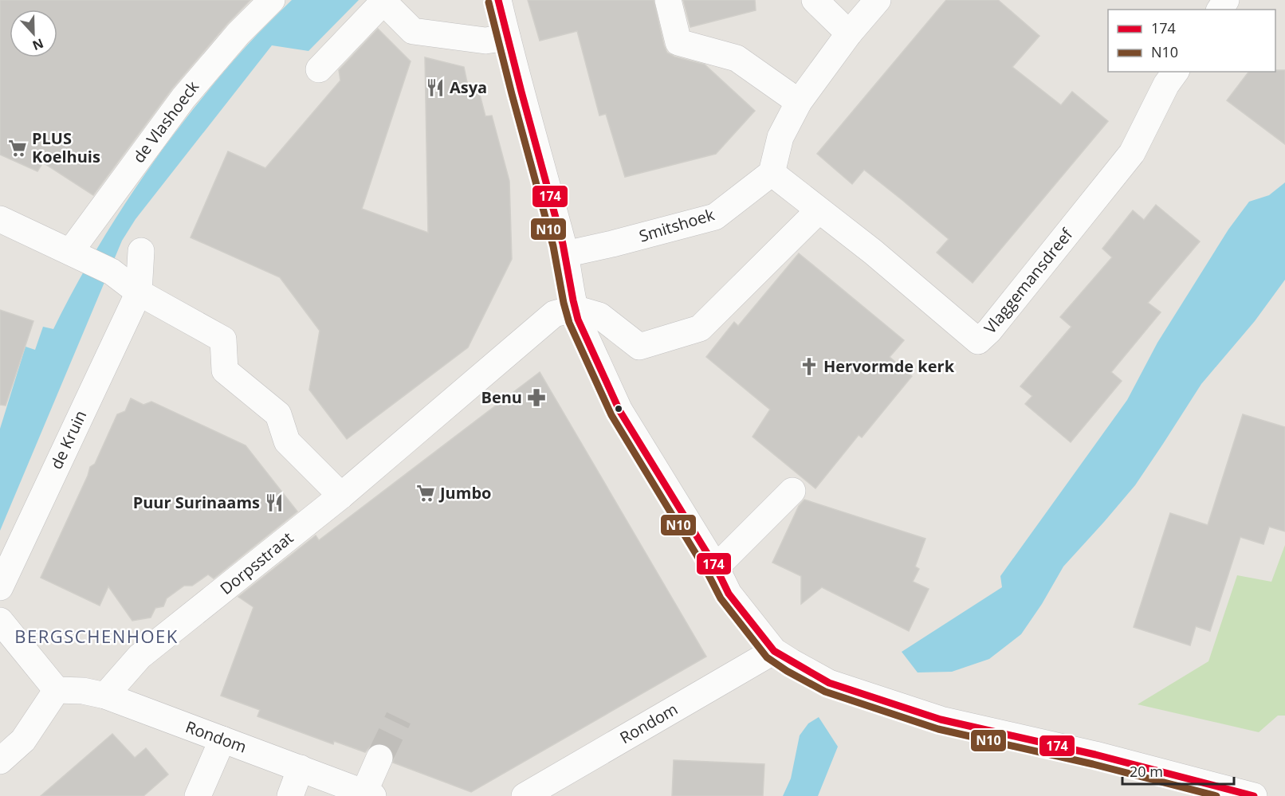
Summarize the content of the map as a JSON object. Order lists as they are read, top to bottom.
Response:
{
  "streets": {
    "street": [
      "de Vlashoeck",
      "Smitshoek",
      "Vlaggemansdreef",
      "de Kruin",
      "Dorpsstraat",
      "Rondom"
    ]
  },
  "crossings": [
    ["Smitshoek", "Vlaggemansdreef"],
    ["Dorpsstraat", "Rondom"]
  ],
  "districts": ["BERGSCHENHOEK"],
  "places": {
    "restaurant": ["Asya", "Puur Surinaams"],
    "supermarket": ["PLUS Koelhuis", "Jumbo"],
    "church": ["Hervormde kerk"],
    "pharmacy": ["Benu"]
  },
  "lines": ["transit line 174", "transit line N10"],
  "legend": ["174", "N10"],
  "scale_bar": "20 m",
  "north": "bottom"
}
